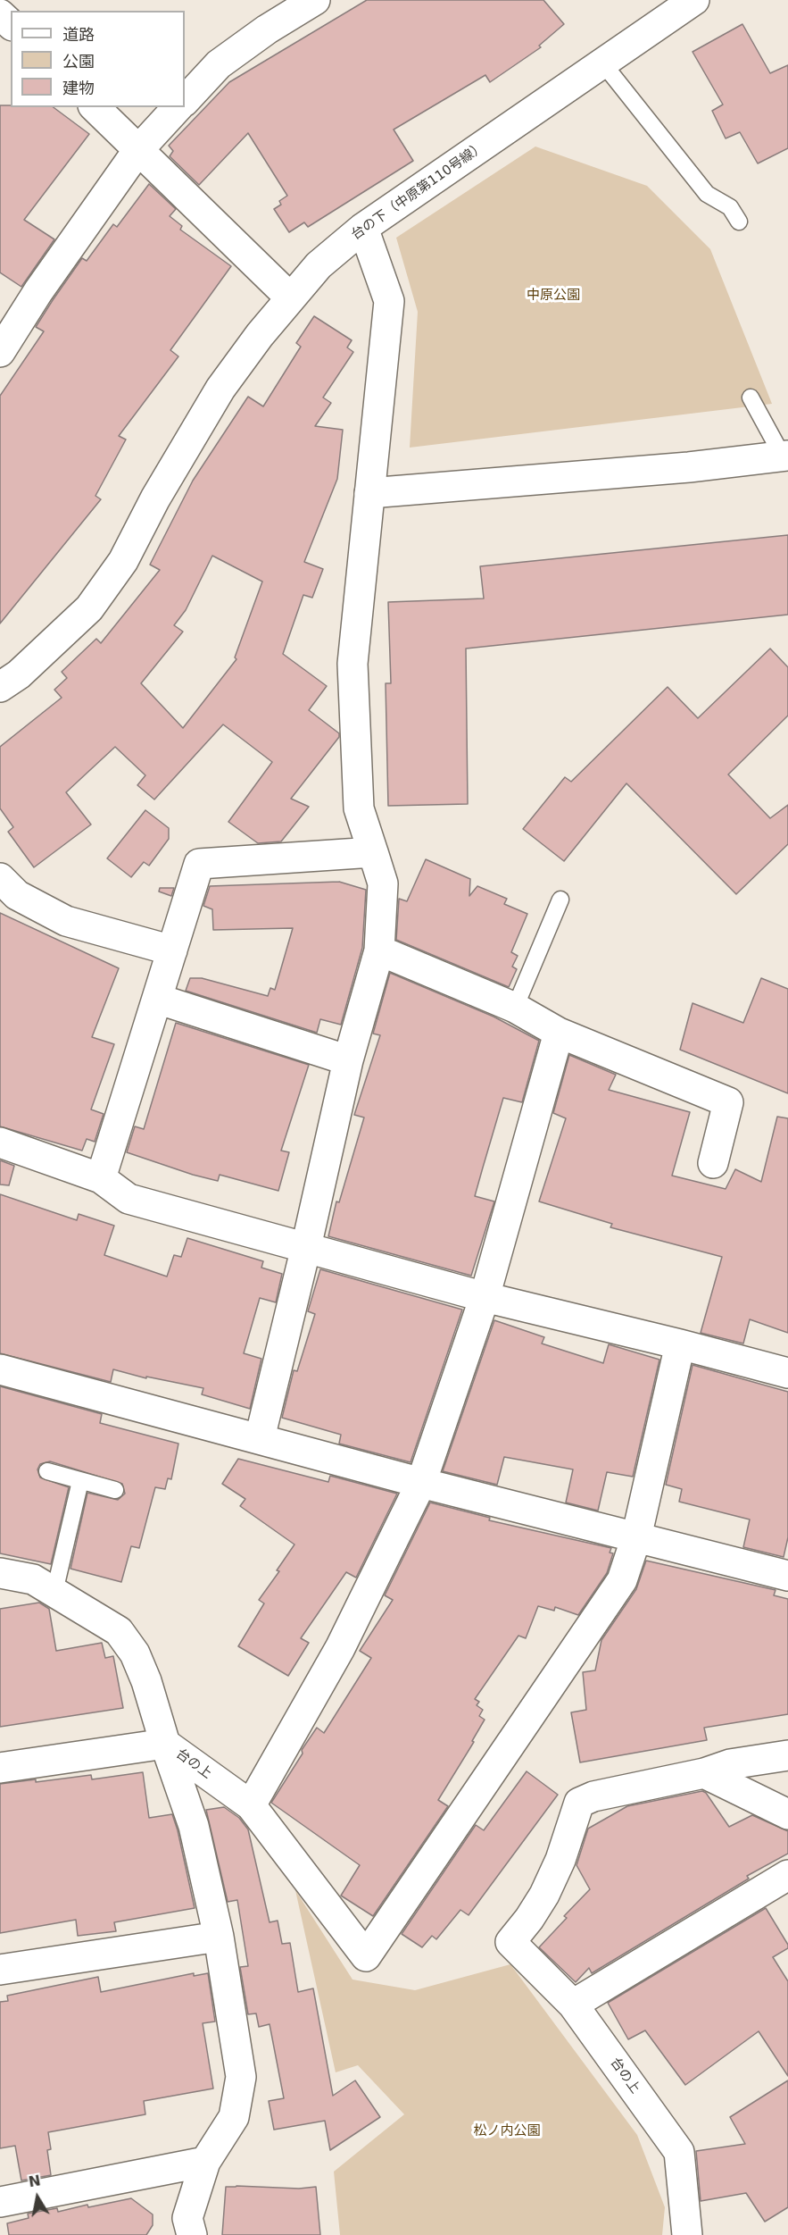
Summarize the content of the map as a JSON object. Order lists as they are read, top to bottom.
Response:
{
  "streets": {
    "street": ["台の下（中原第110号線）", "台の上"]
  },
  "parks": ["中原公園", "松ノ内公園"],
  "legend": ["道路", "公園", "建物"],
  "north": "top"
}
